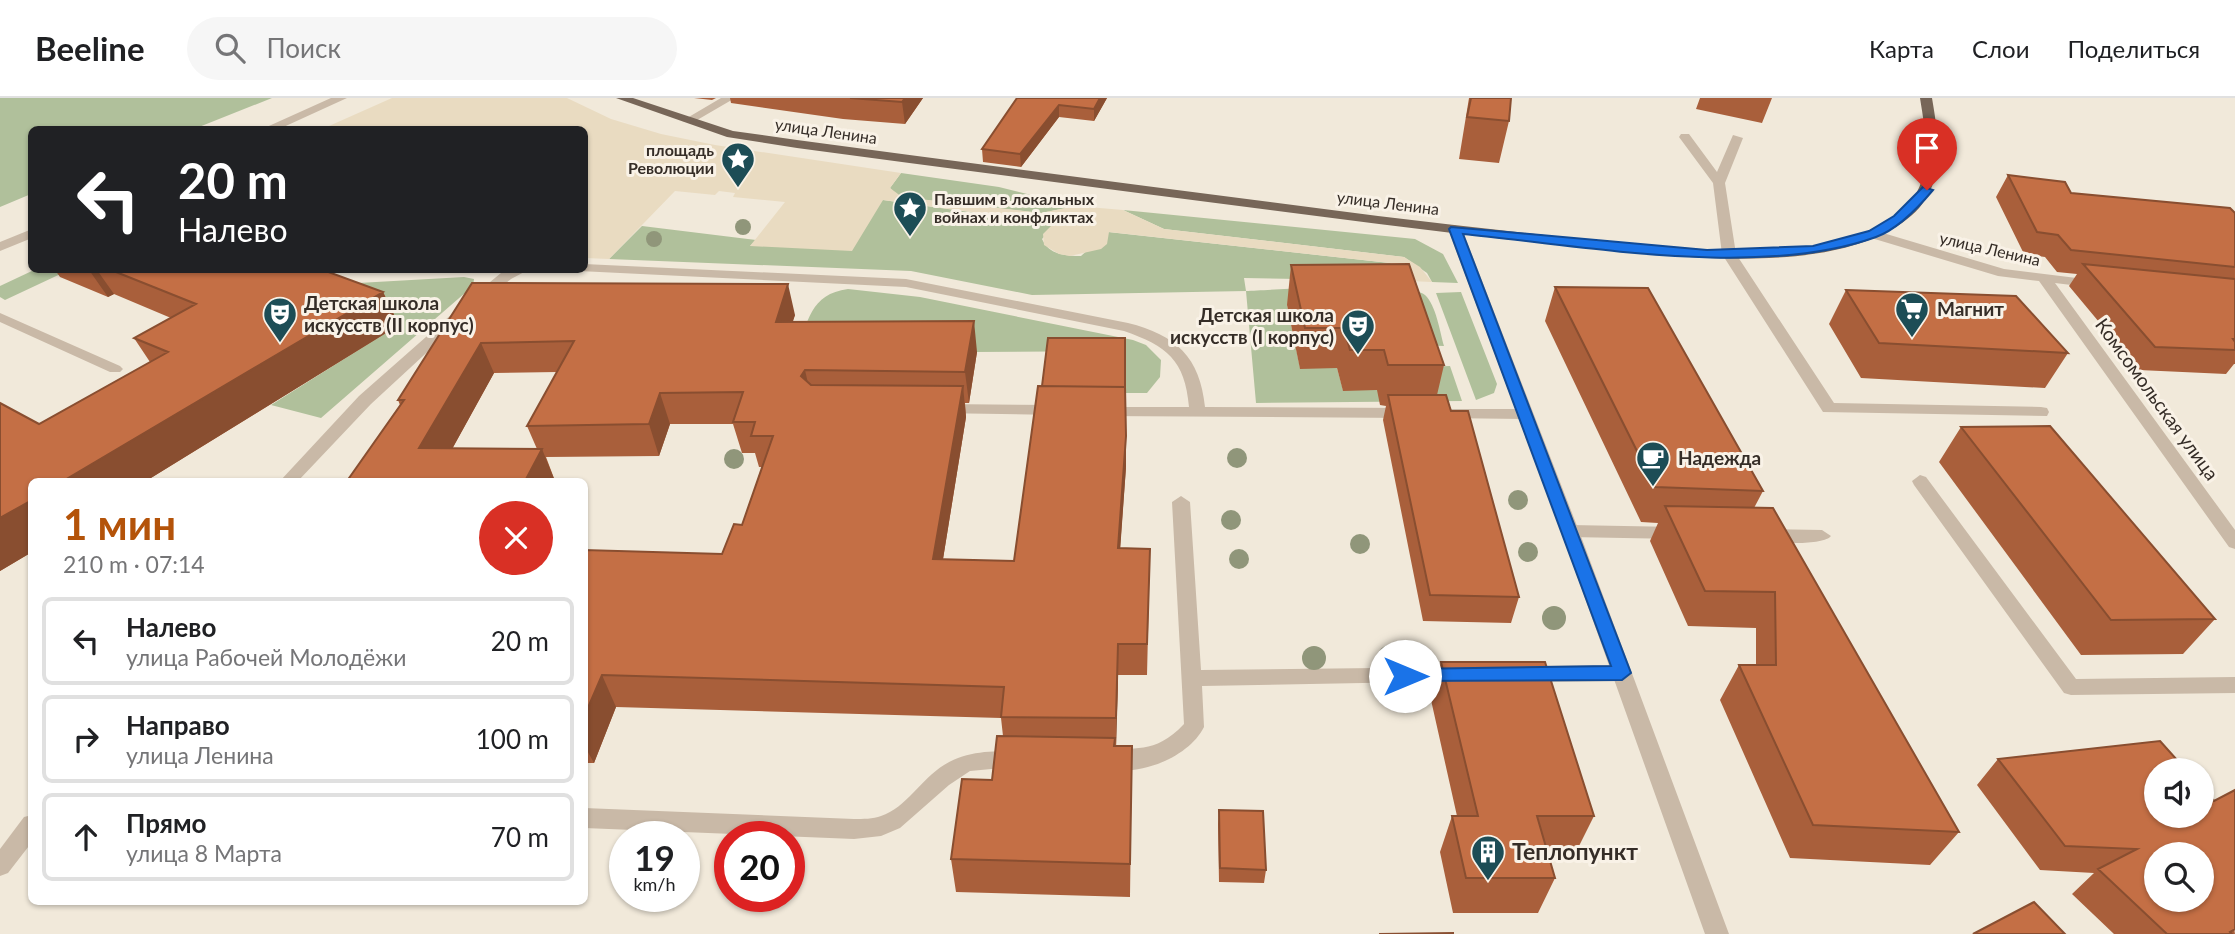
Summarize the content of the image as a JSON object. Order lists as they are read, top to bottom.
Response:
{
  "streets": {
    "main road": ["улица Ленина"],
    "street": ["Комсомольская улица"]
  },
  "crossings": [
    ["улица Ленина", "Комсомольская улица"]
  ],
  "places": {
    "place": ["площадь Революции", "Павшим в локальных войнах и конфликтах"],
    "supermarket": ["Магнит"],
    "theatre": ["Детская школа искусств (II корпус)", "Детская школа искусств (I корпус)"],
    "cafe": ["Надежда"],
    "building": ["Теплопункт"]
  },
  "page": {
    "header": "Beeline",
    "search": "Поиск",
    "nav": ["Карта", "Слои", "Поделиться"],
    "turn": ["20 m", "Налево"],
    "heading": ["1 мин", "210 m · 07:14"],
    "list": [
      {
        "name": "Налево",
        "note": "улица Рабочей Молодёжи",
        "value": "20 m"
      },
      {
        "name": "Направо",
        "note": "улица Ленина",
        "value": "100 m"
      },
      {
        "name": "Прямо",
        "note": "улица 8 Марта",
        "value": "70 m"
      }
    ],
    "speed": "19 km/h",
    "limit": "20"
  }
}
